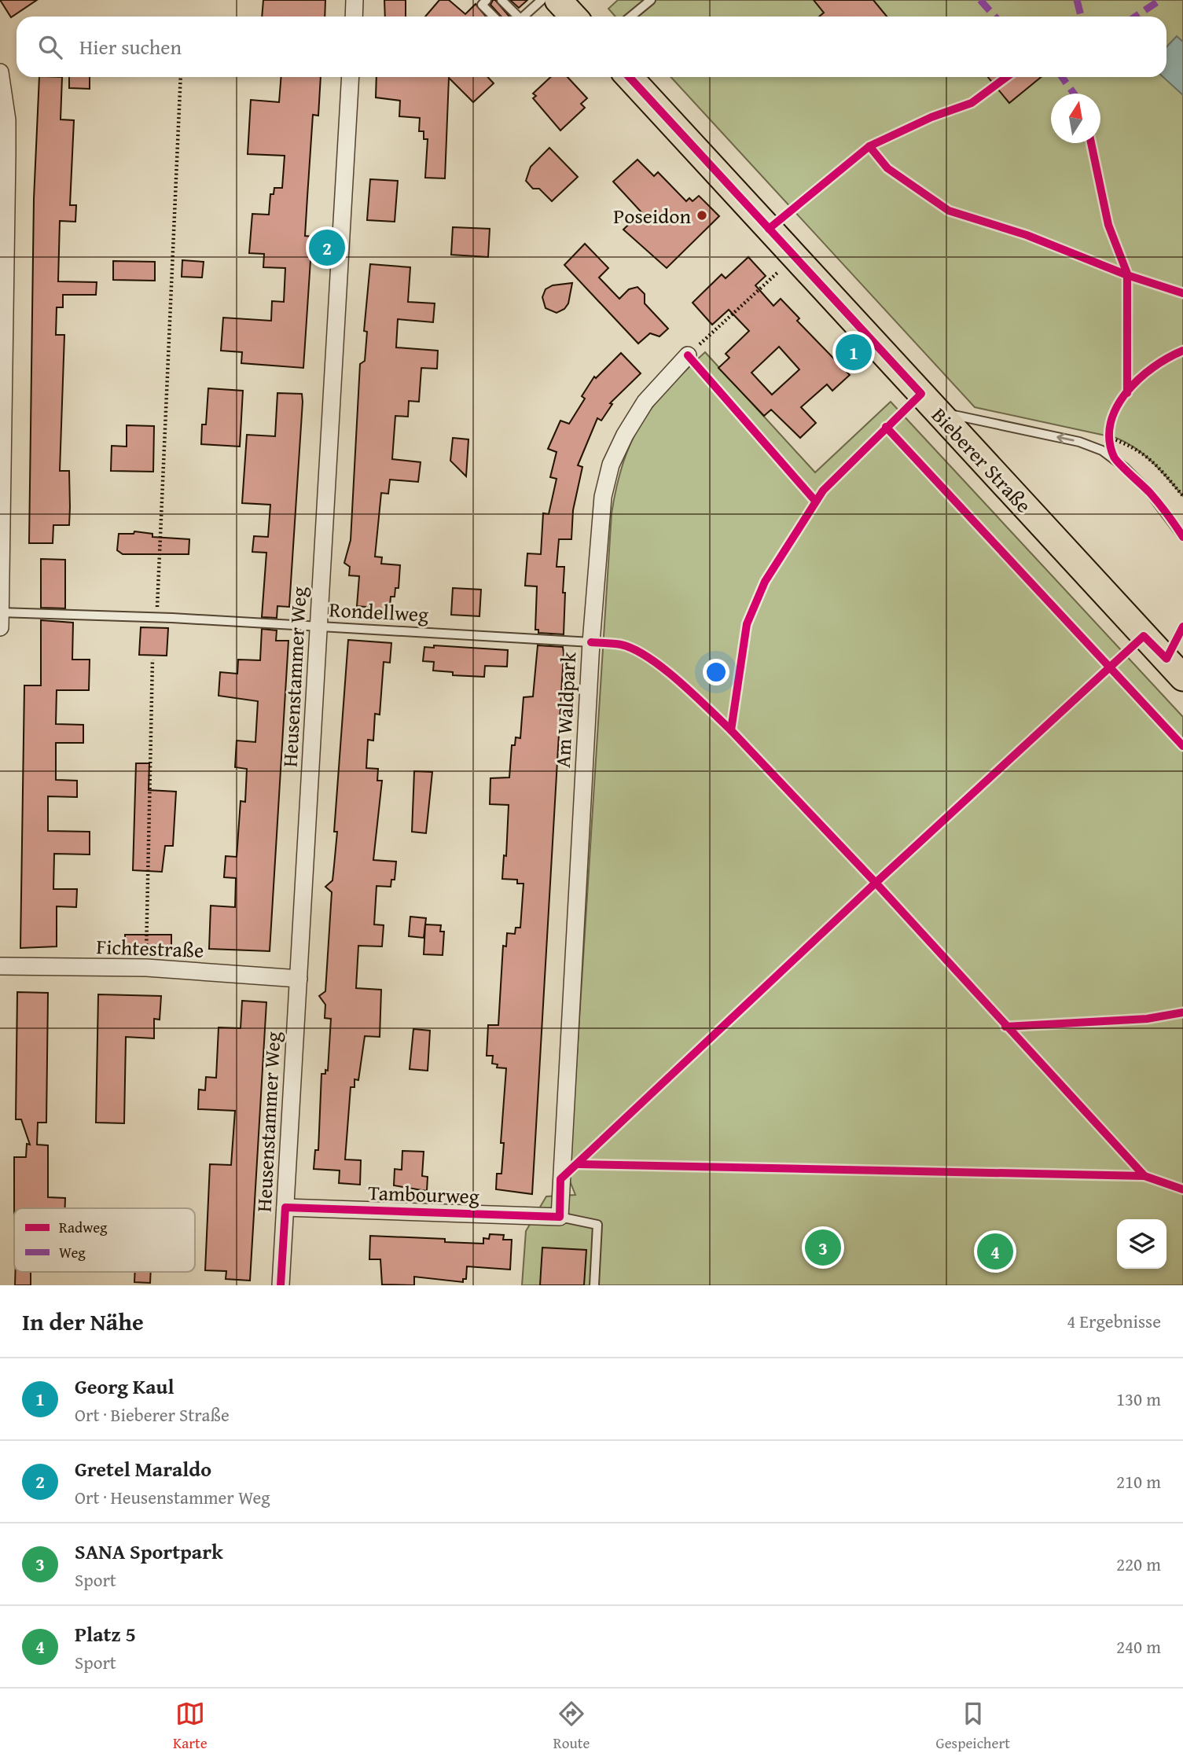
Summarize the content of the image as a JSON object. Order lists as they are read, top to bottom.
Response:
{
  "streets": {
    "main road": ["Bieberer Straße"],
    "street": [
      "Heusenstammer Weg",
      "Am Waldpark",
      "Fichtestraße",
      "Tambourweg"
    ],
    "lane": ["Rondellweg"]
  },
  "crossings": [
    ["Rondellweg", "Heusenstammer Weg"],
    ["Rondellweg", "Am Waldpark"],
    ["Heusenstammer Weg", "Fichtestraße"],
    ["Heusenstammer Weg", "Tambourweg"],
    ["Am Waldpark", "Tambourweg"]
  ],
  "places": ["Poseidon"],
  "legend": ["Radweg", "Weg"],
  "north": "top",
  "page": {
    "search": "Hier suchen",
    "pins": [
      "2",
      "1",
      "3",
      "4"
    ],
    "heading": ["In der Nähe", "4 Ergebnisse"],
    "list": [
      {
        "mark": "1",
        "name": "Georg Kaul",
        "note": "Ort · Bieberer Straße",
        "value": "130 m"
      },
      {
        "mark": "2",
        "name": "Gretel Maraldo",
        "note": "Ort · Heusenstammer Weg",
        "value": "210 m"
      },
      {
        "mark": "3",
        "name": "SANA Sportpark",
        "note": "Sport",
        "value": "220 m"
      },
      {
        "mark": "4",
        "name": "Platz 5",
        "note": "Sport",
        "value": "240 m"
      }
    ],
    "nav": ["Karte", "Route", "Gespeichert"]
  }
}
